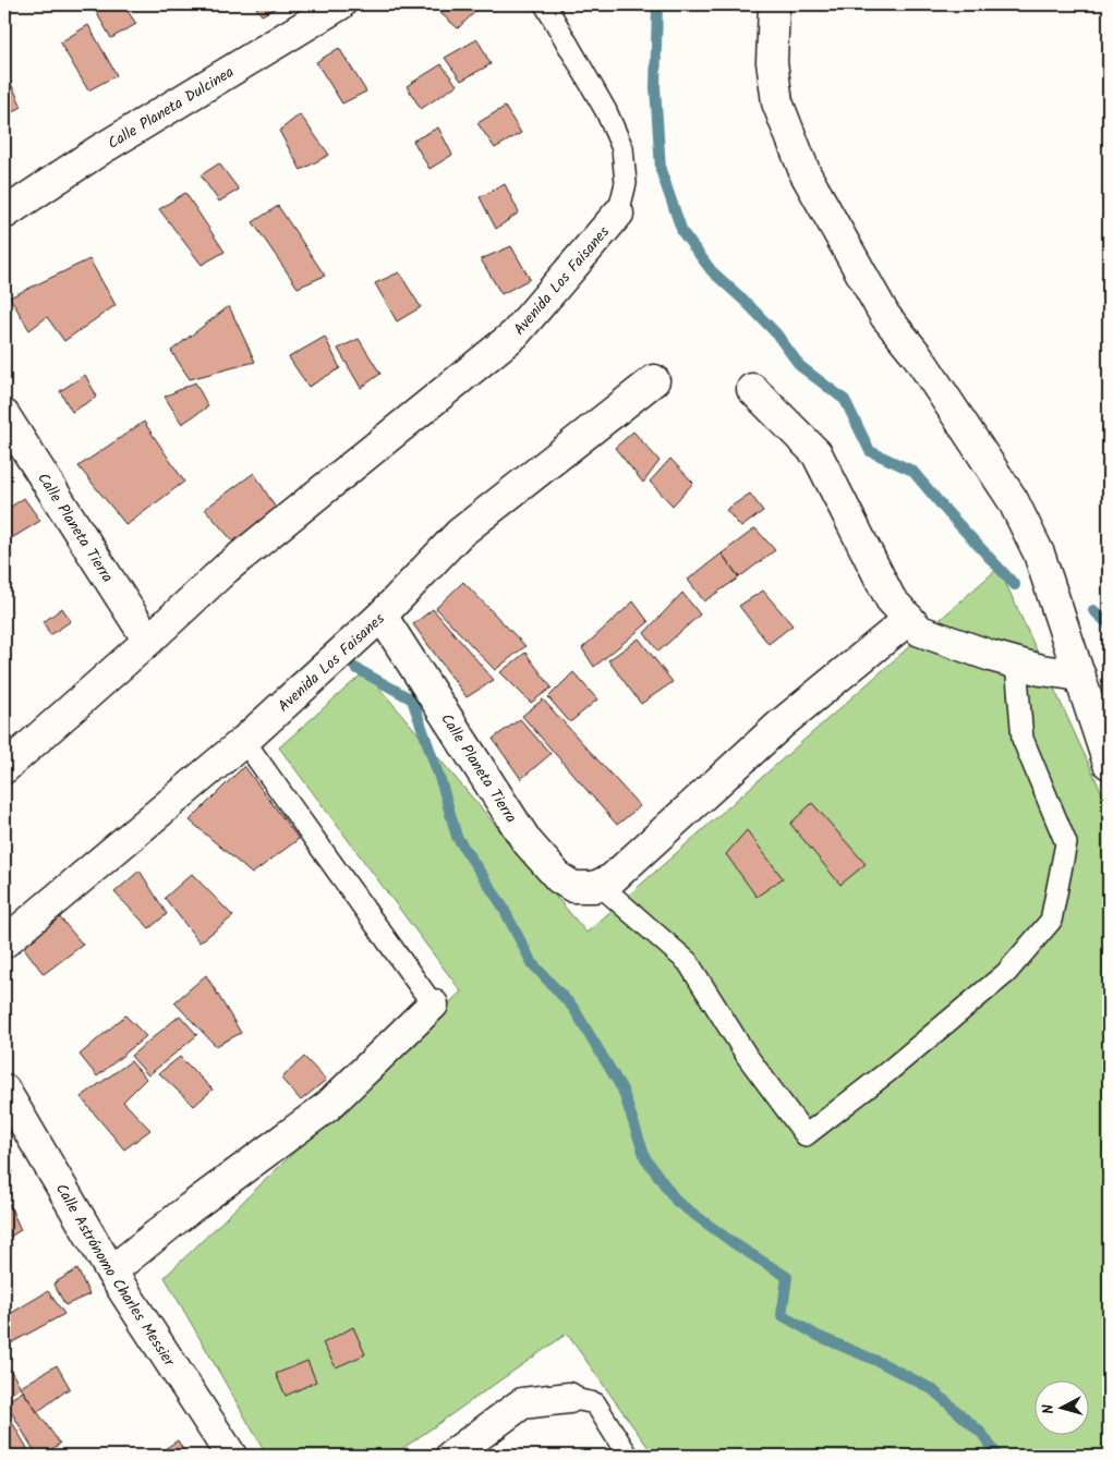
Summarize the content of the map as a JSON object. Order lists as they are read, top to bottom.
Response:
{
  "streets": {
    "street": [
      "Calle Planeta Dulcinea",
      "Avenida Los Faisanes",
      "Calle Planeta Tierra",
      "Calle Astrónomo Charles Messier"
    ]
  },
  "crossings": [
    ["Avenida Los Faisanes", "Calle Planeta Tierra"]
  ],
  "north": "left"
}
